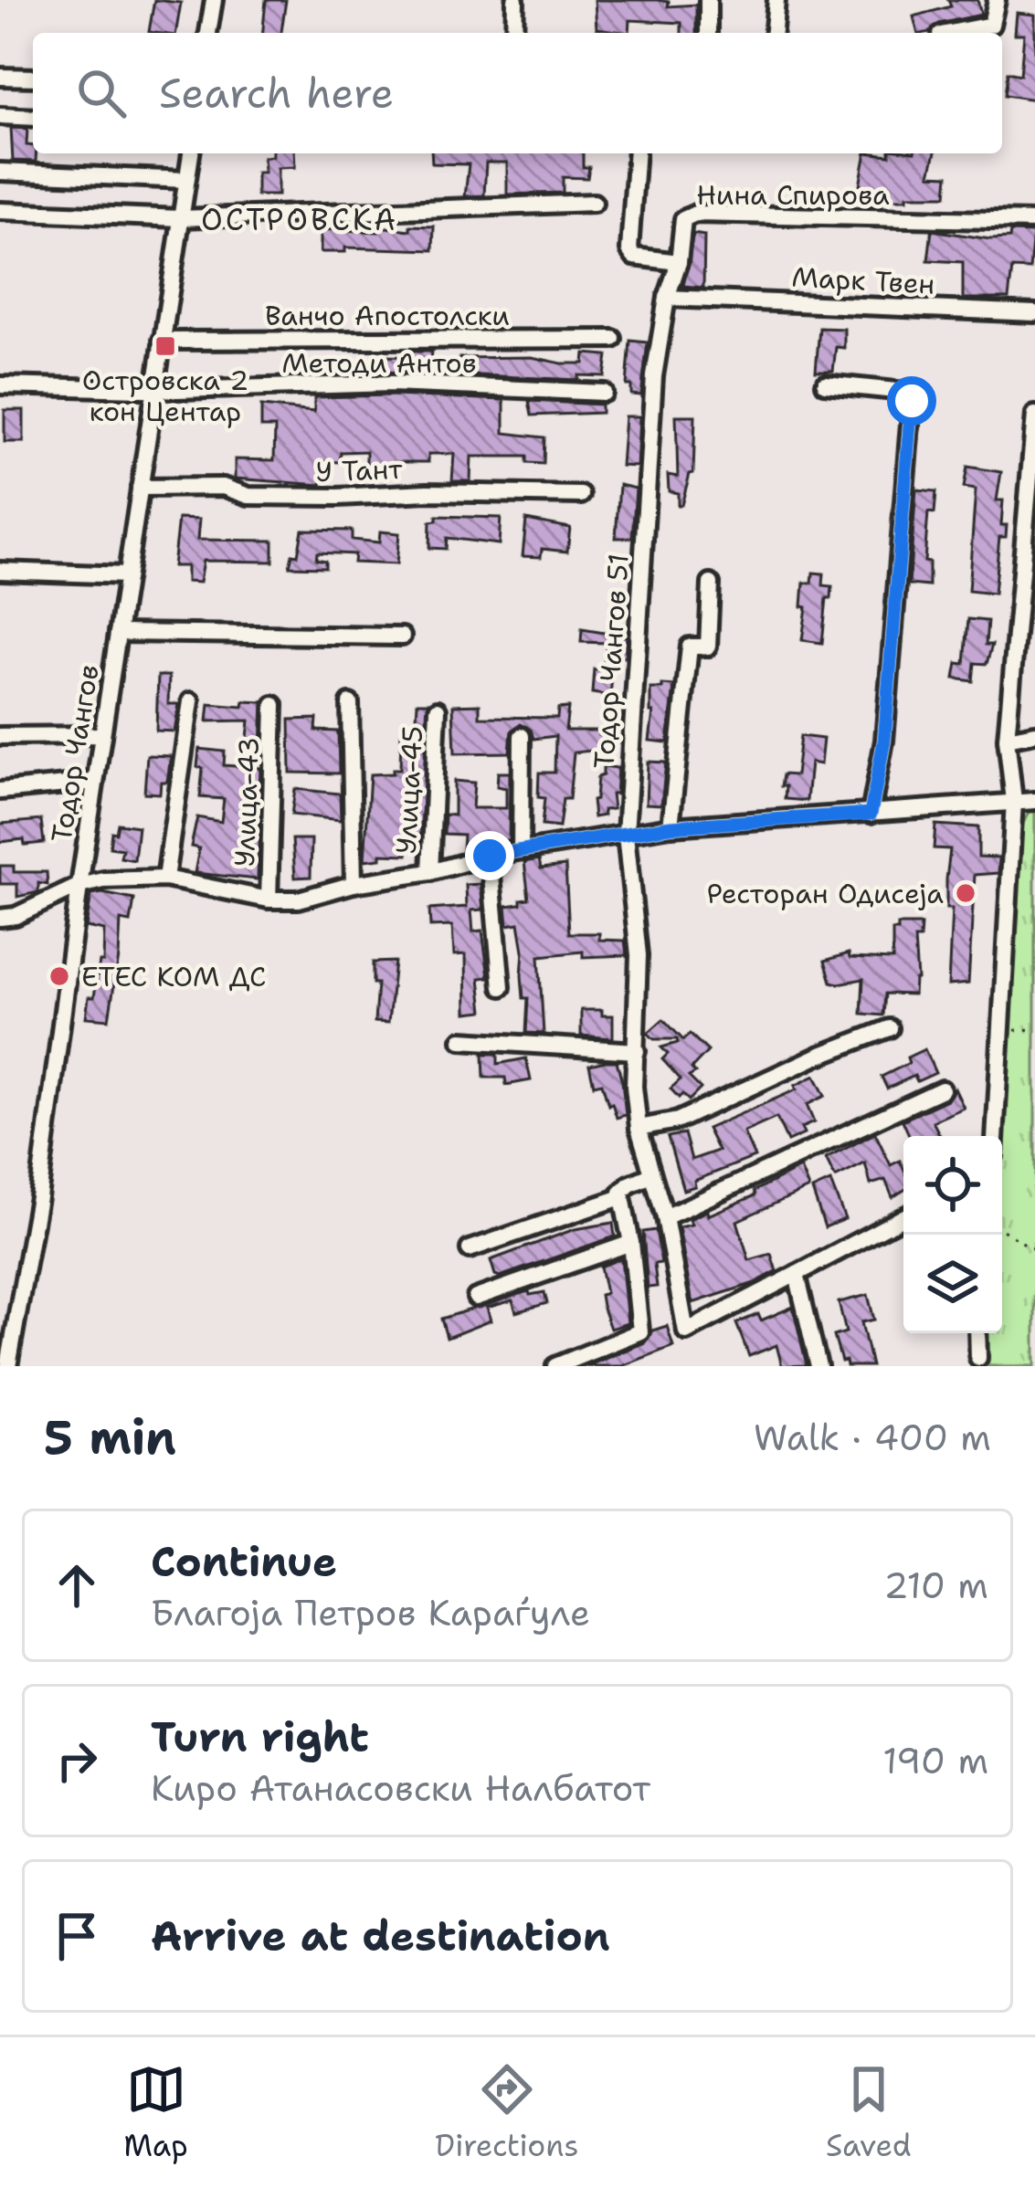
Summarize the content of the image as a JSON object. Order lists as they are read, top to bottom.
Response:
{
  "streets": {
    "street": [
      "Нина Спирова",
      "Марк Твен",
      "Ванчо Апостолски",
      "Методи Антов",
      "У Тант",
      "Тодор Чангов 51",
      "Тодор Чангов",
      "Улица-45",
      "Улица-43"
    ]
  },
  "crossings": [
    ["Нина Спирова", "Тодор Чангов 51"],
    ["Марк Твен", "Тодор Чангов 51"],
    ["Ванчо Апостолски", "Тодор Чангов"],
    ["Методи Антов", "Тодор Чангов"],
    ["У Тант", "Тодор Чангов"]
  ],
  "districts": ["ОСТРОВСКА"],
  "places": {
    "transit": ["Островска 2 кон Центар"],
    "other": ["Ресторан Одисеја", "ЕТЕС КОМ ДС"]
  },
  "page": {
    "search": "Search here",
    "heading": ["5 min", "Walk · 400 m"],
    "list": [
      ["Continue", "Благоја Петров Караѓуле", "210 m"],
      ["Turn right", "Киро Атанасовски Налбатот", "190 m"],
      "Arrive at destination"
    ],
    "nav": ["Map", "Directions", "Saved"]
  }
}
